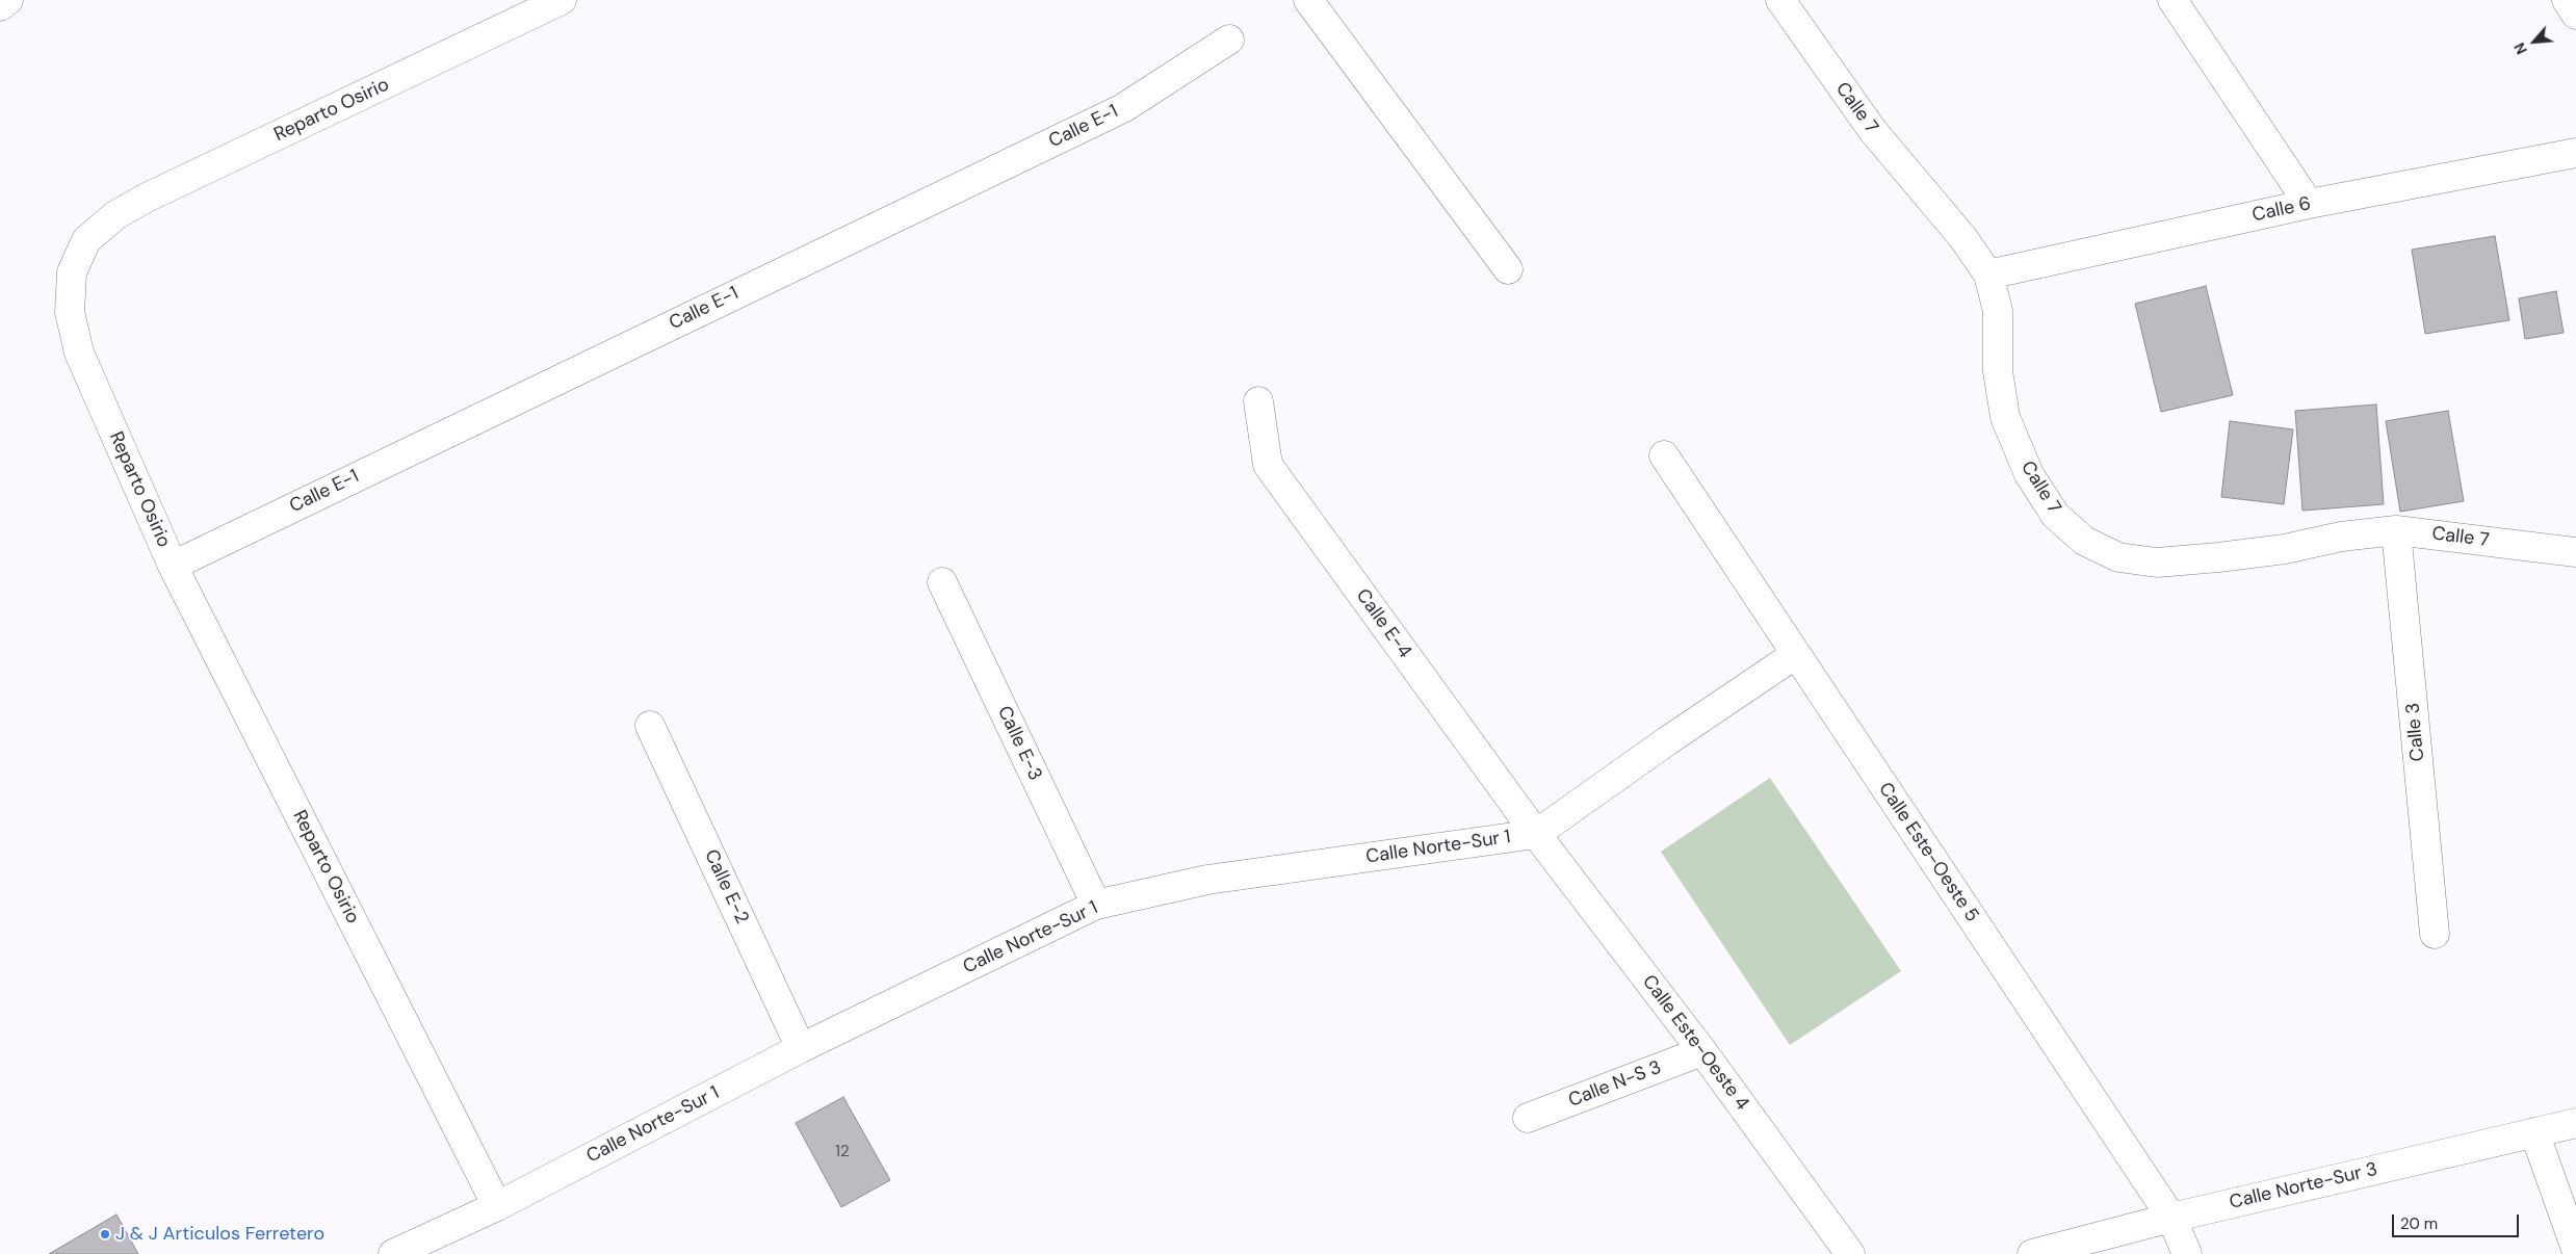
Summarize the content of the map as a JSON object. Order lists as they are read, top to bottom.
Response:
{
  "streets": {
    "street": [
      "Calle 7",
      "Reparto Osirio",
      "Calle E-1",
      "Calle 6",
      "Calle E-4",
      "Calle 3",
      "Calle E-3",
      "Calle Norte-Sur 1",
      "Calle Este-Oeste 5",
      "Calle E-2",
      "Calle Este-Oeste 4",
      "Calle N-S 3",
      "Calle Norte-Sur 3"
    ]
  },
  "crossings": [
    ["Calle 7", "Calle 6"],
    ["Calle 7", "Calle 3"],
    ["Reparto Osirio", "Calle E-1"],
    ["Reparto Osirio", "Calle Norte-Sur 1"],
    ["Calle E-4", "Calle Norte-Sur 1"],
    ["Calle E-4", "Calle Este-Oeste 4"],
    ["Calle E-3", "Calle Norte-Sur 1"],
    ["Calle Norte-Sur 1", "Calle Este-Oeste 5"],
    ["Calle Norte-Sur 1", "Calle E-2"],
    ["Calle Norte-Sur 1", "Calle Este-Oeste 4"],
    ["Calle Este-Oeste 5", "Calle Norte-Sur 3"],
    ["Calle Este-Oeste 4", "Calle N-S 3"]
  ],
  "places": ["J & J Articulos Ferretero"],
  "house_numbers": ["12"],
  "scale_bar": "20 m",
  "north": "bottom left"
}
